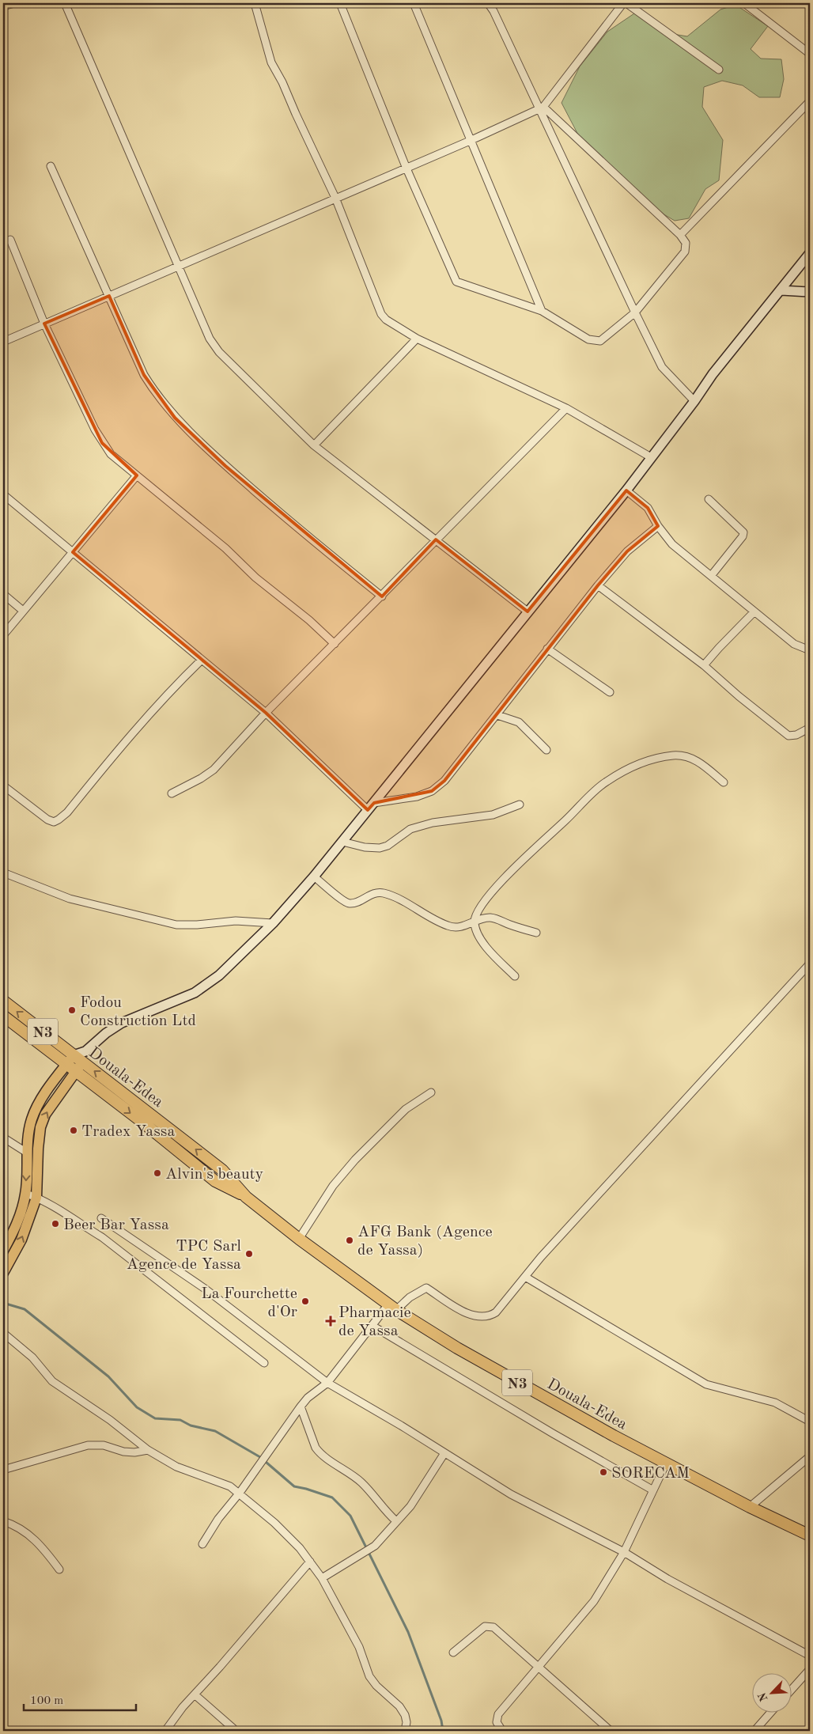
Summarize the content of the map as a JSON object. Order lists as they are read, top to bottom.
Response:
{
  "streets": {
    "highway": ["N3", "Douala-Edea"]
  },
  "places": {
    "other": [
      "Fodou Construction Ltd",
      "Tradex Yassa",
      "Alvin's beauty",
      "Beer Bar Yassa",
      "AFG Bank (Agence de Yassa)",
      "TPC Sarl Agence de Yassa",
      "La Fourchette d'Or",
      "SORECAM"
    ],
    "health": ["Pharmacie de Yassa"]
  },
  "scale_bar": "100 m",
  "north": "bottom left"
}
